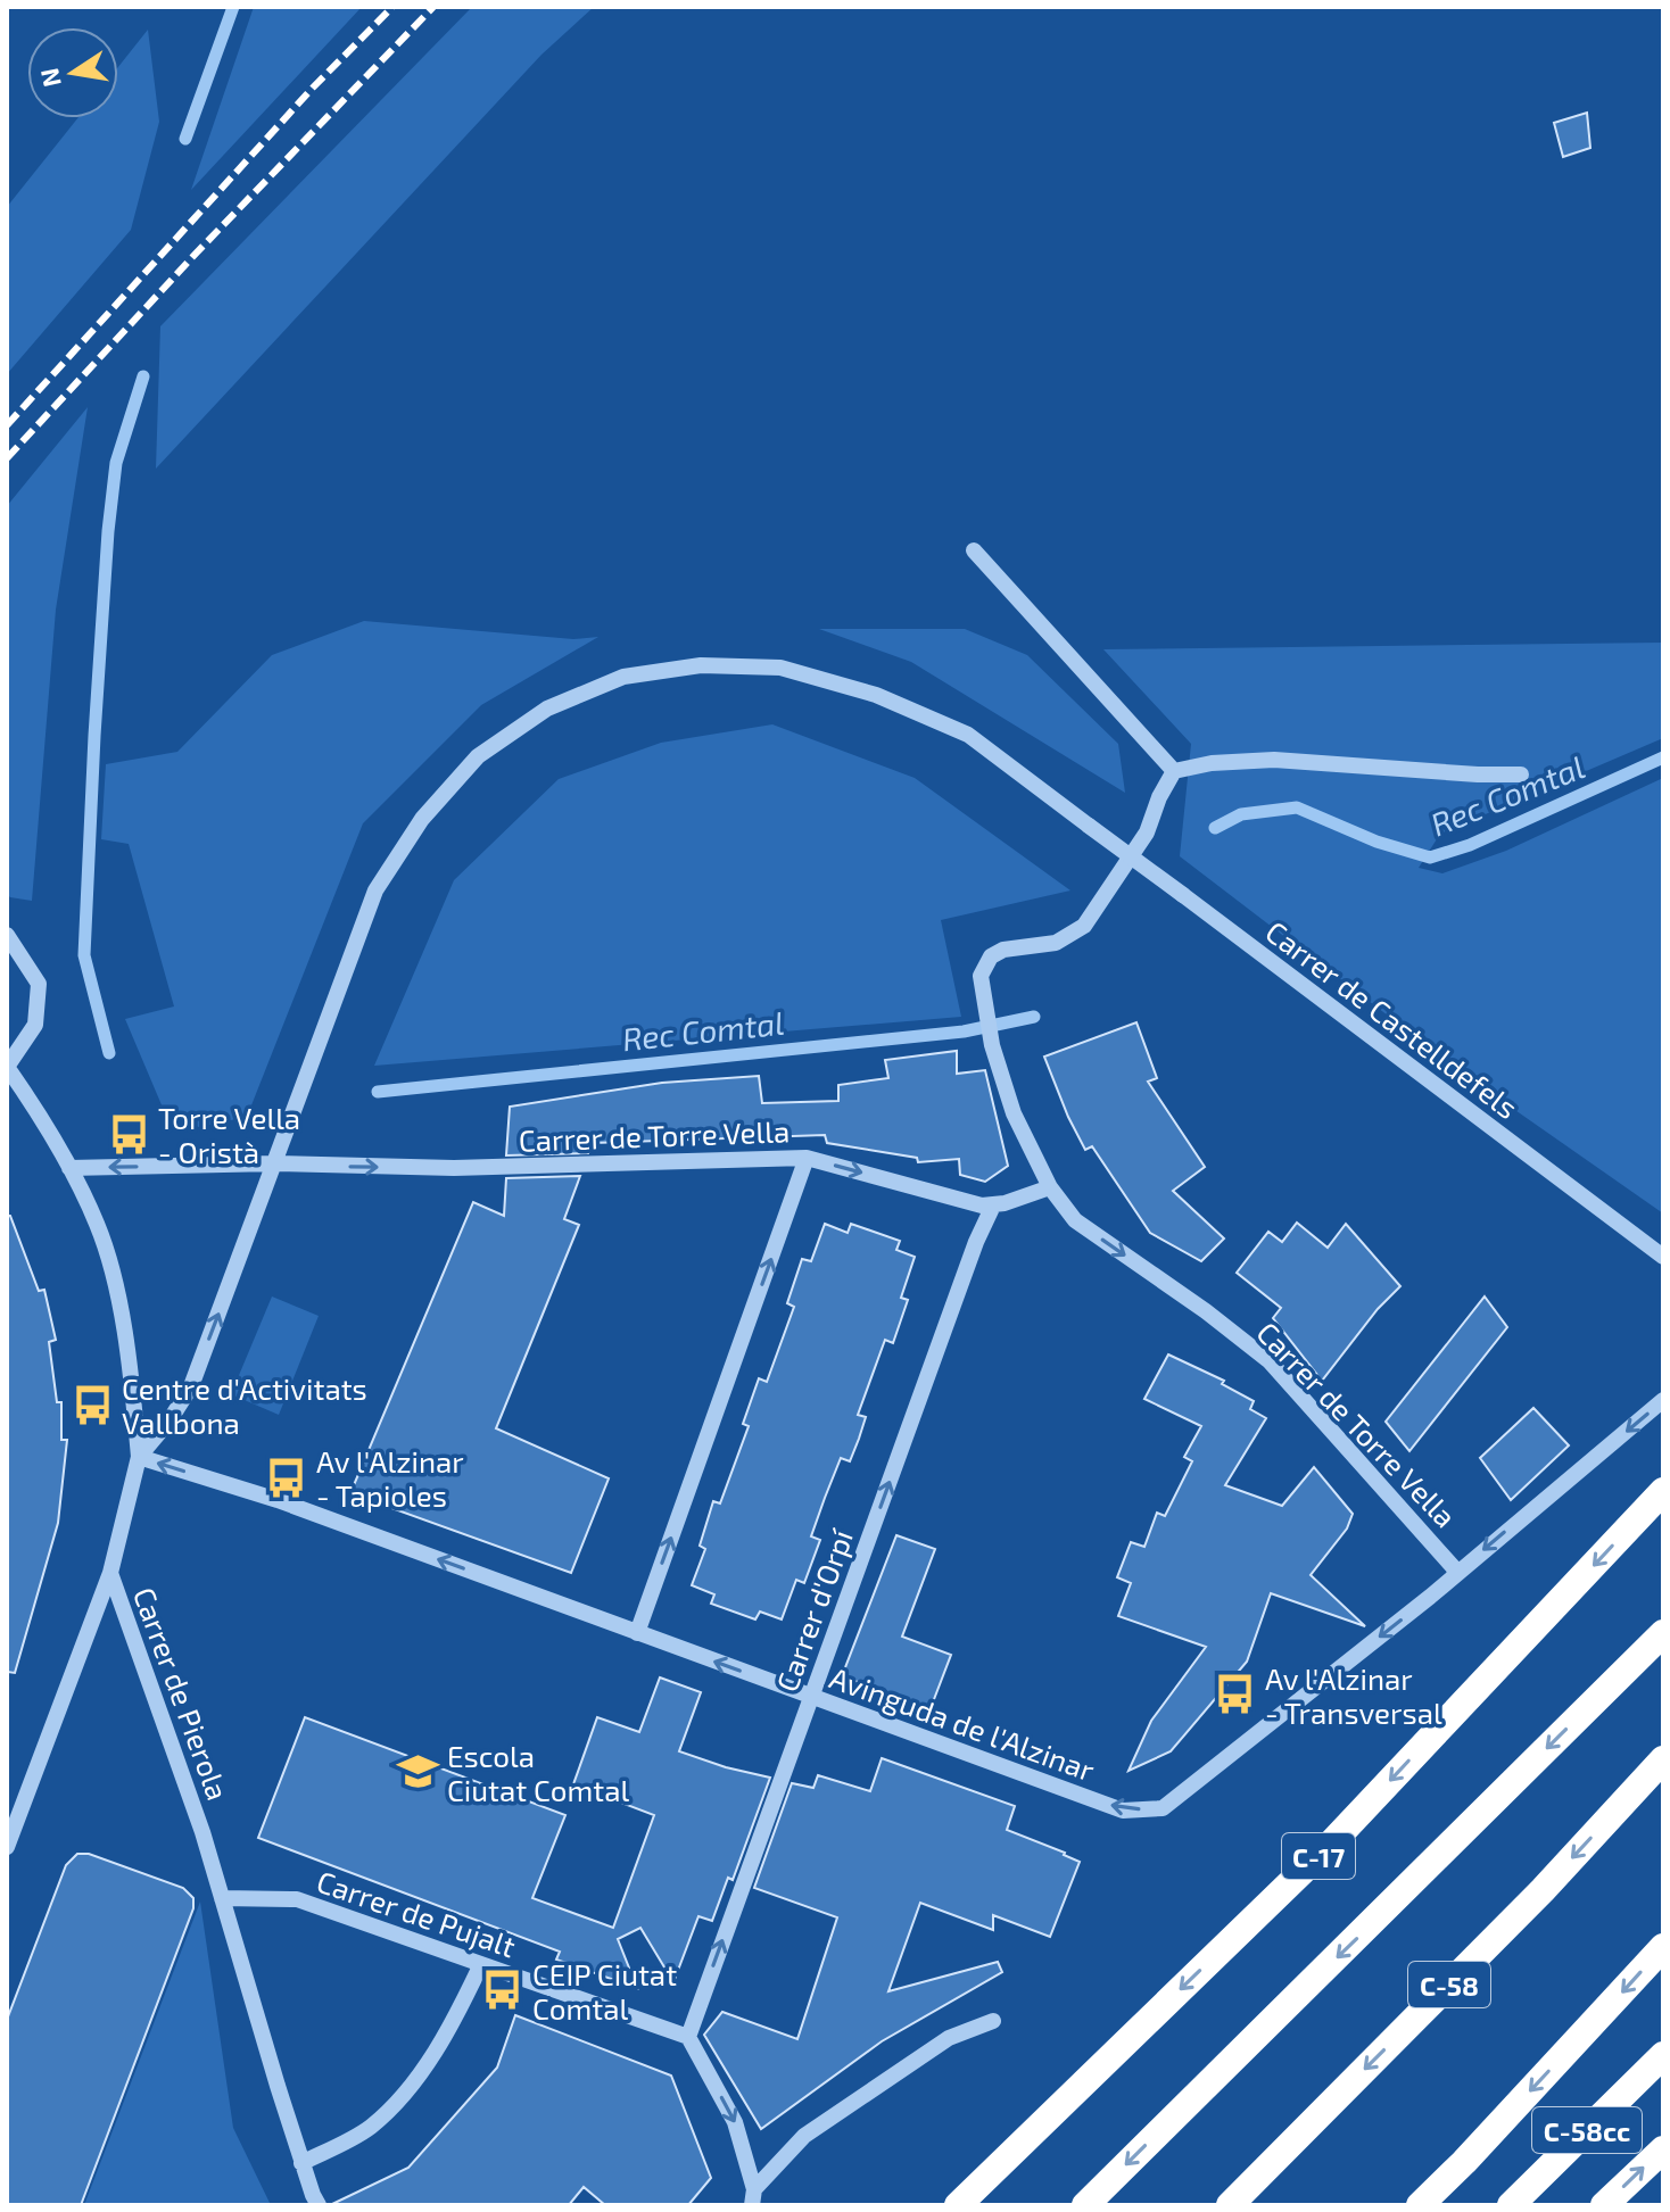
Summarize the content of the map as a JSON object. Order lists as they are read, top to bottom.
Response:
{
  "streets": {
    "highway": ["C-17", "C-58", "C-58cc"],
    "street": [
      "Carrer de Castelldefels",
      "Carrer de Torre Vella",
      "Carrer d'Orpí",
      "Carrer de Pierola",
      "Avinguda de l'Alzinar",
      "Carrer de Pujalt"
    ]
  },
  "crossings": [
    ["Carrer de Castelldefels", "Carrer de Torre Vella"],
    ["Carrer de Castelldefels", "Carrer de Pierola"],
    ["Carrer de Torre Vella", "Carrer d'Orpí"],
    ["Carrer de Torre Vella", "Carrer de Pierola"],
    ["Carrer de Torre Vella", "Avinguda de l'Alzinar"],
    ["Carrer d'Orpí", "Avinguda de l'Alzinar"],
    ["Carrer d'Orpí", "Carrer de Pujalt"],
    ["Carrer de Pierola", "Avinguda de l'Alzinar"],
    ["Carrer de Pierola", "Carrer de Pujalt"]
  ],
  "one_way": ["Carrer d'Orpí", "Avinguda de l'Alzinar"],
  "water": ["Rec Comtal"],
  "places": {
    "bus stop": [
      "Torre Vella - Oristà",
      "Centre d'Activitats Vallbona",
      "Av l'Alzinar - Tapioles",
      "Av l'Alzinar - Transversal",
      "CEIP Ciutat Comtal"
    ],
    "school or university": ["Escola Ciutat Comtal"]
  },
  "north": "left"
}
